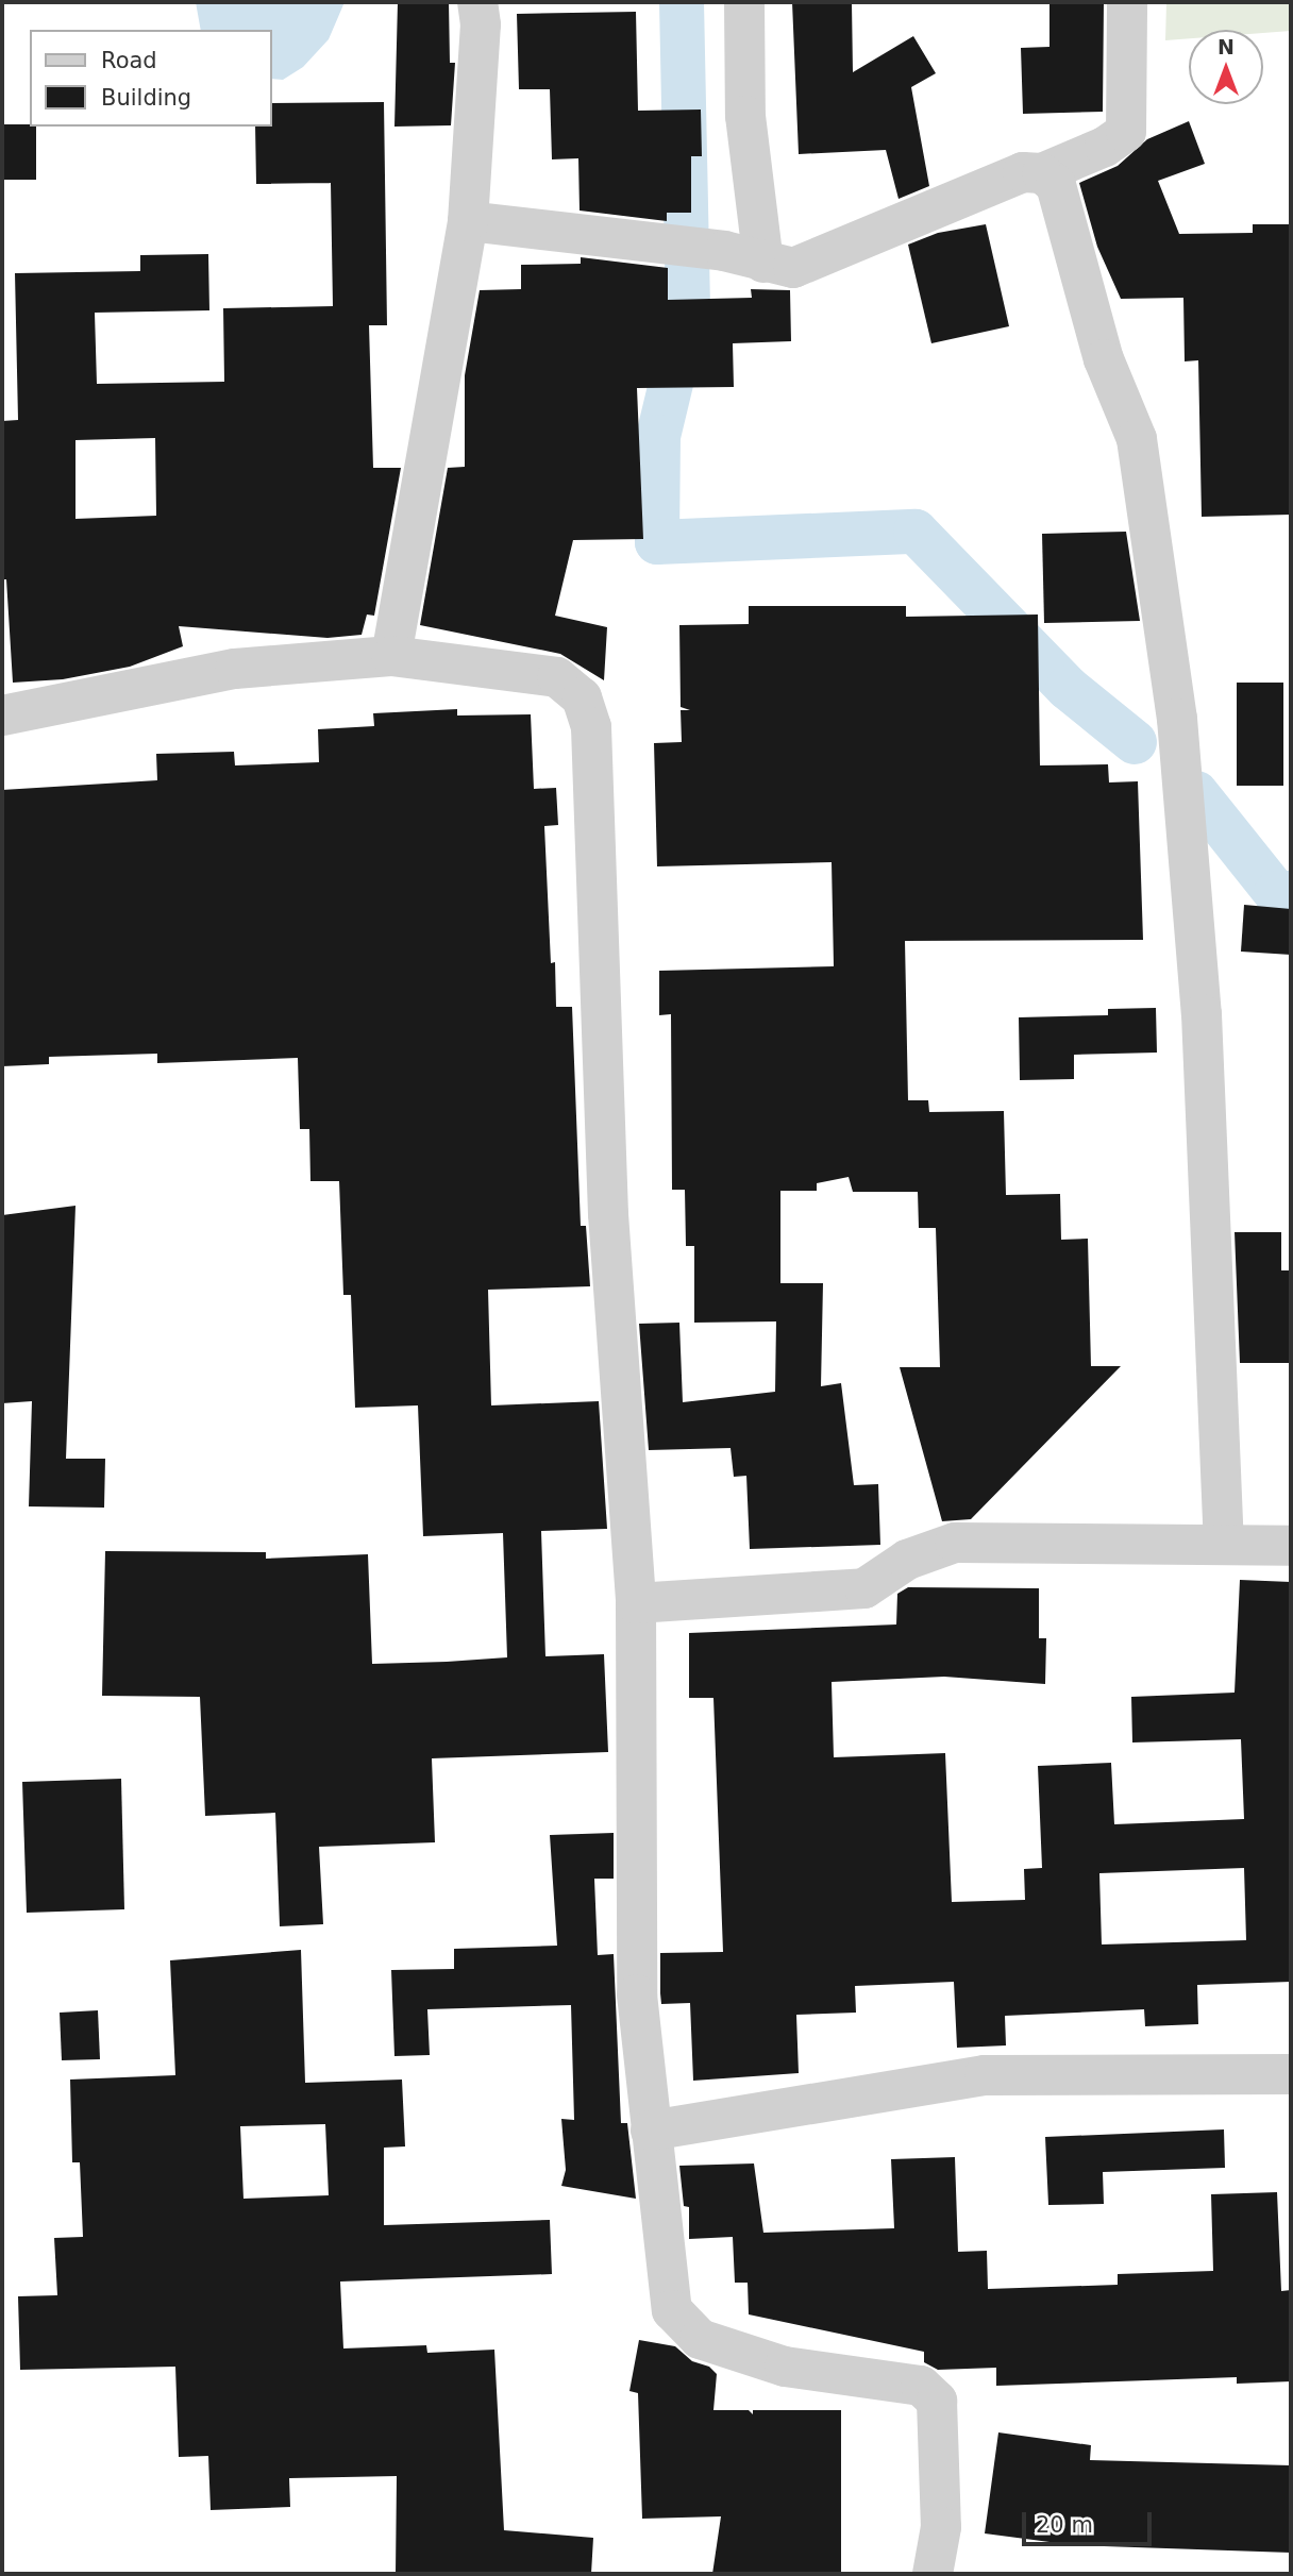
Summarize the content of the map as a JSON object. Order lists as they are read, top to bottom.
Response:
{
  "legend": ["Road", "Building"],
  "scale_bar": "20 m",
  "north": "top"
}
